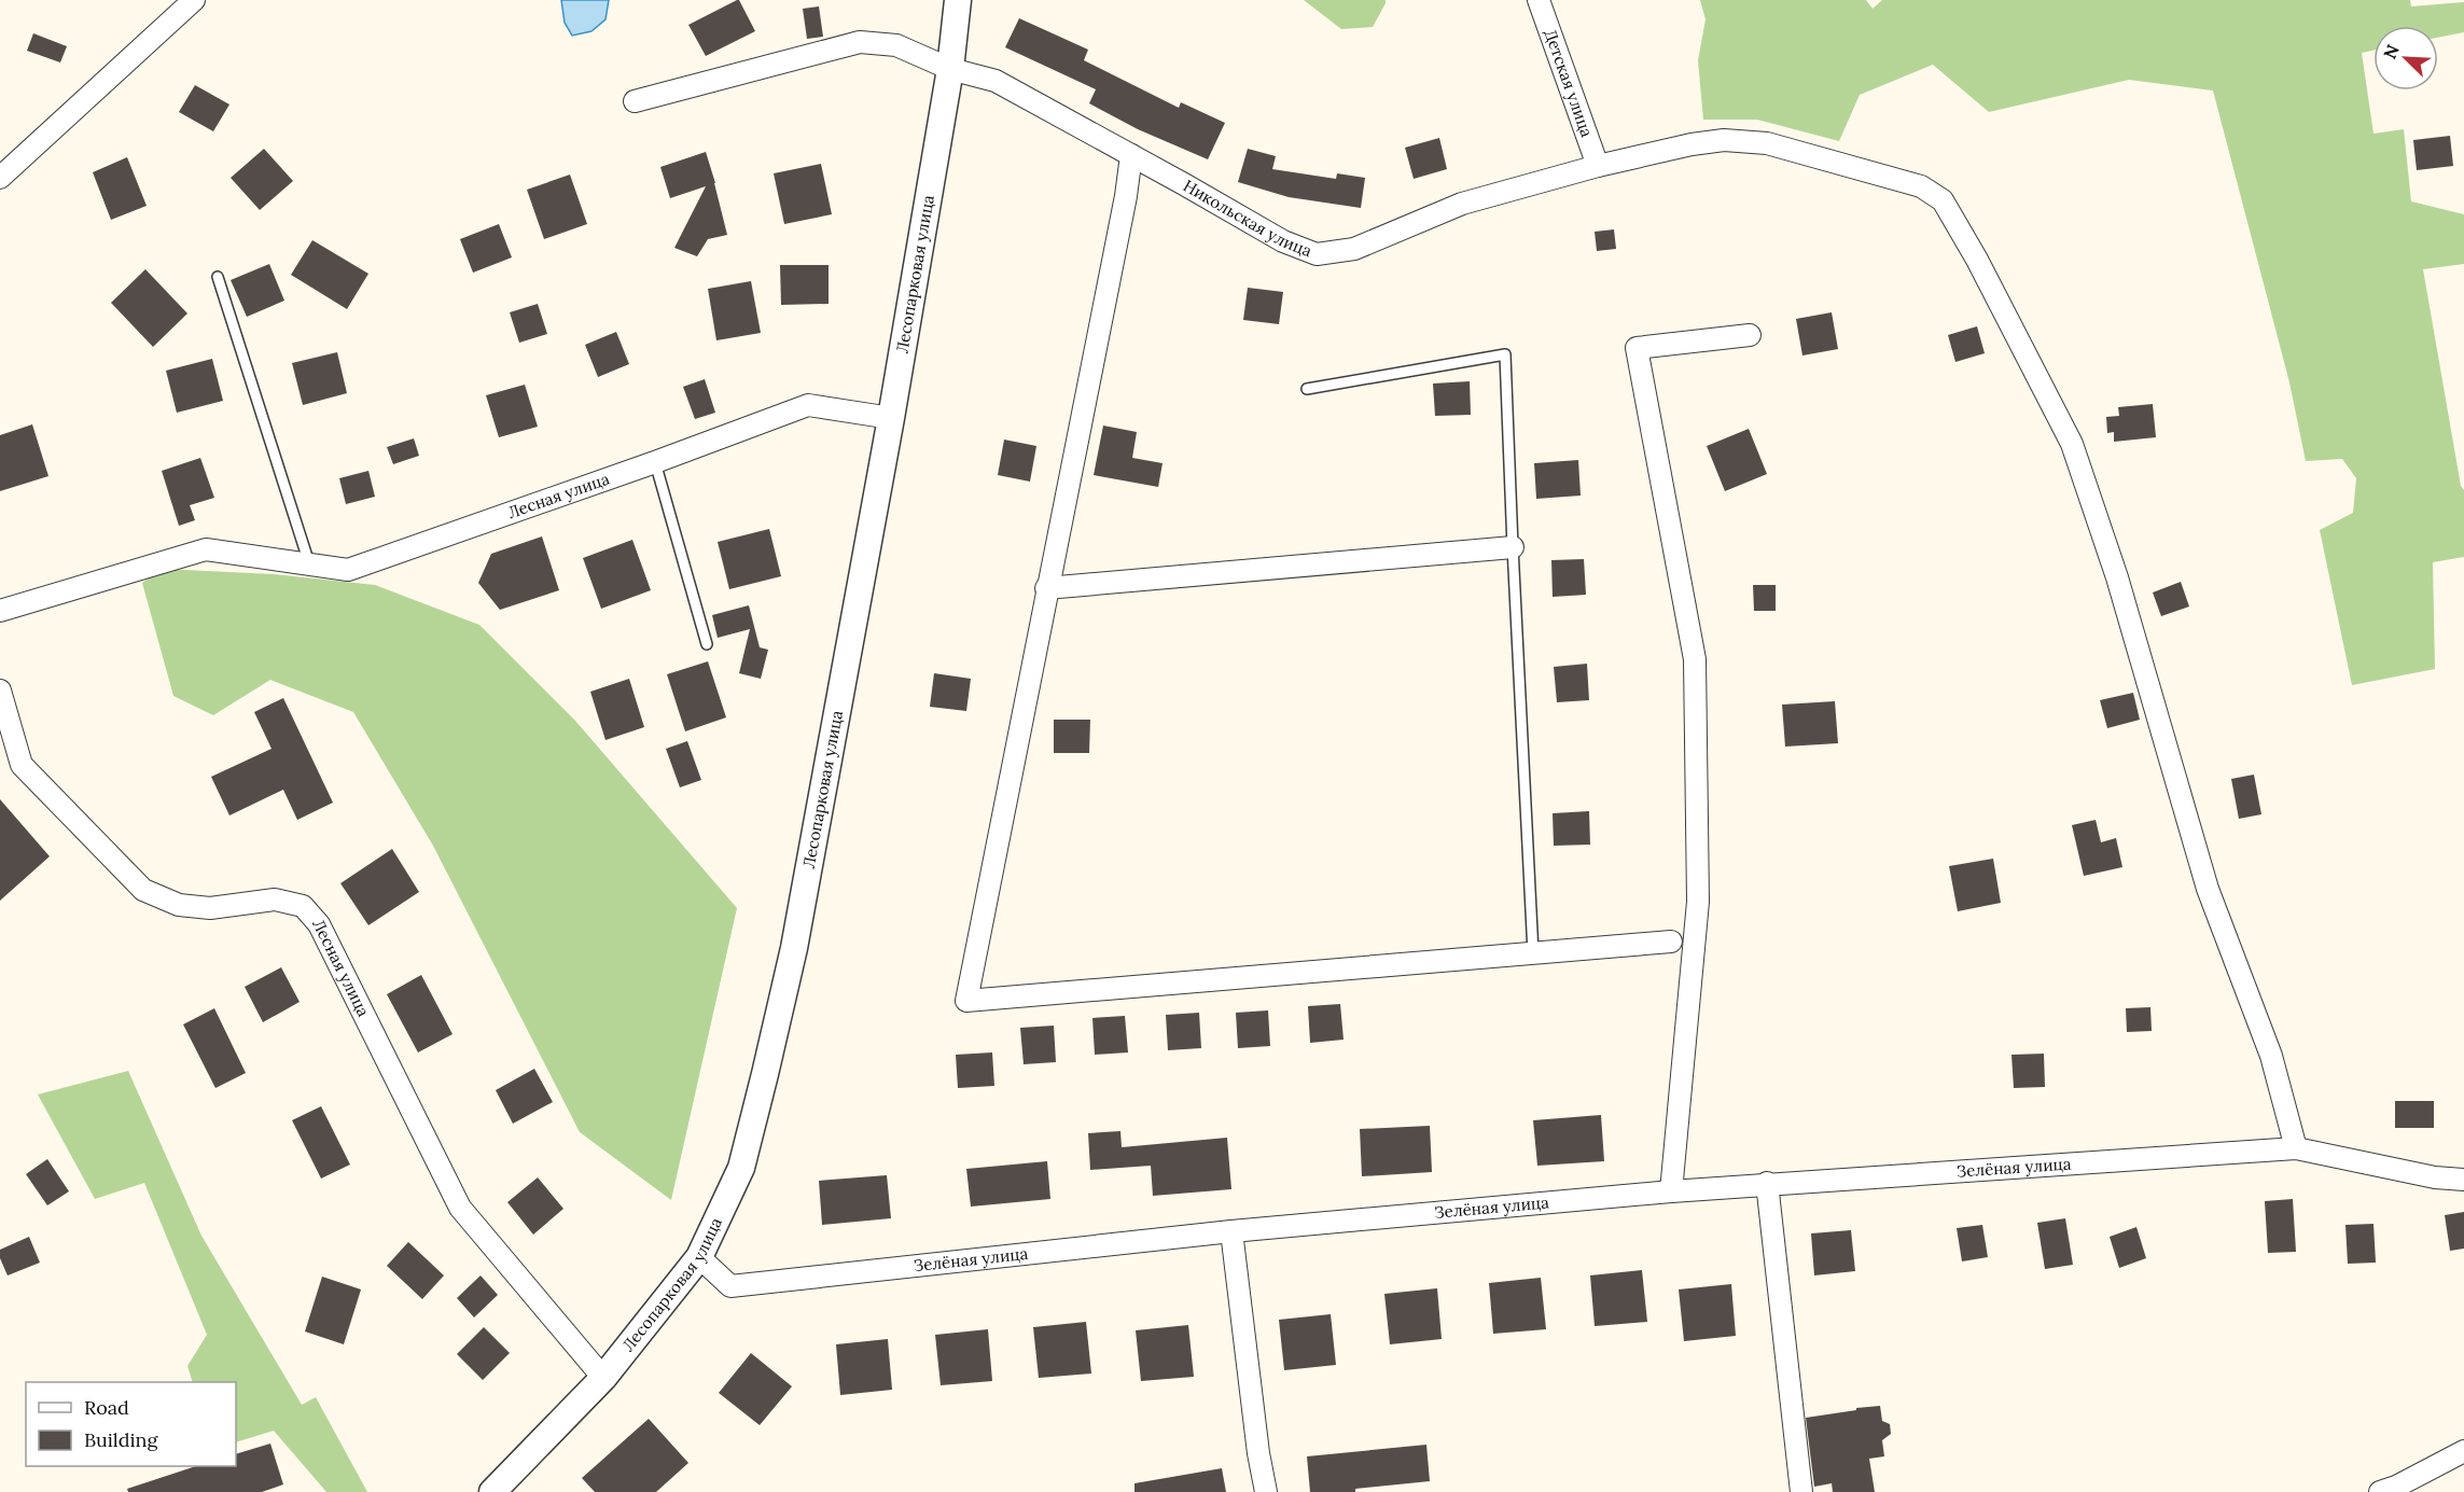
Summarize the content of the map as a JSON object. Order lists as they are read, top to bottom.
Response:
{
  "streets": {
    "street": [
      "Детская улица",
      "Никольская улица",
      "Лесопарковая улица",
      "Лесная улица",
      "Зелёная улица"
    ]
  },
  "crossings": [
    ["Детская улица", "Никольская улица"],
    ["Никольская улица", "Лесопарковая улица"],
    ["Никольская улица", "Зелёная улица"],
    ["Лесопарковая улица", "Лесная улица"],
    ["Лесопарковая улица", "Зелёная улица"]
  ],
  "legend": ["Road", "Building"],
  "north": "top left"
}
